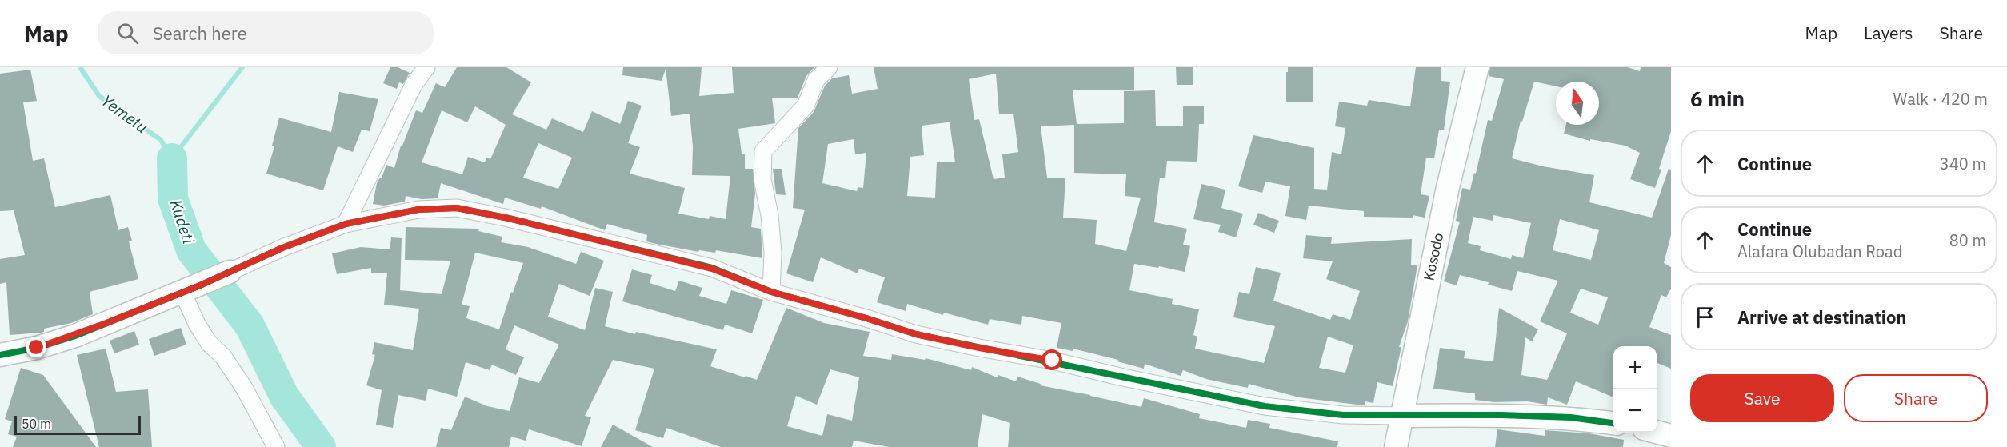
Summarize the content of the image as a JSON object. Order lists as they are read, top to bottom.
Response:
{
  "streets": {
    "street": ["Kosodo"]
  },
  "water": ["Yemetu", "Kudeti"],
  "scale_bar": "50 m",
  "north": "top",
  "page": {
    "header": "Map",
    "search": "Search here",
    "nav": ["Map", "Layers", "Share"],
    "heading": ["6 min", "Walk · 420 m"],
    "list": [
      ["Continue", "340 m"],
      ["Continue", "Alafara Olubadan Road", "80 m"],
      "Arrive at destination"
    ],
    "map_buttons": ["+", "−"],
    "buttons": ["Save", "Share"],
    "scale": "50 m"
  }
}
